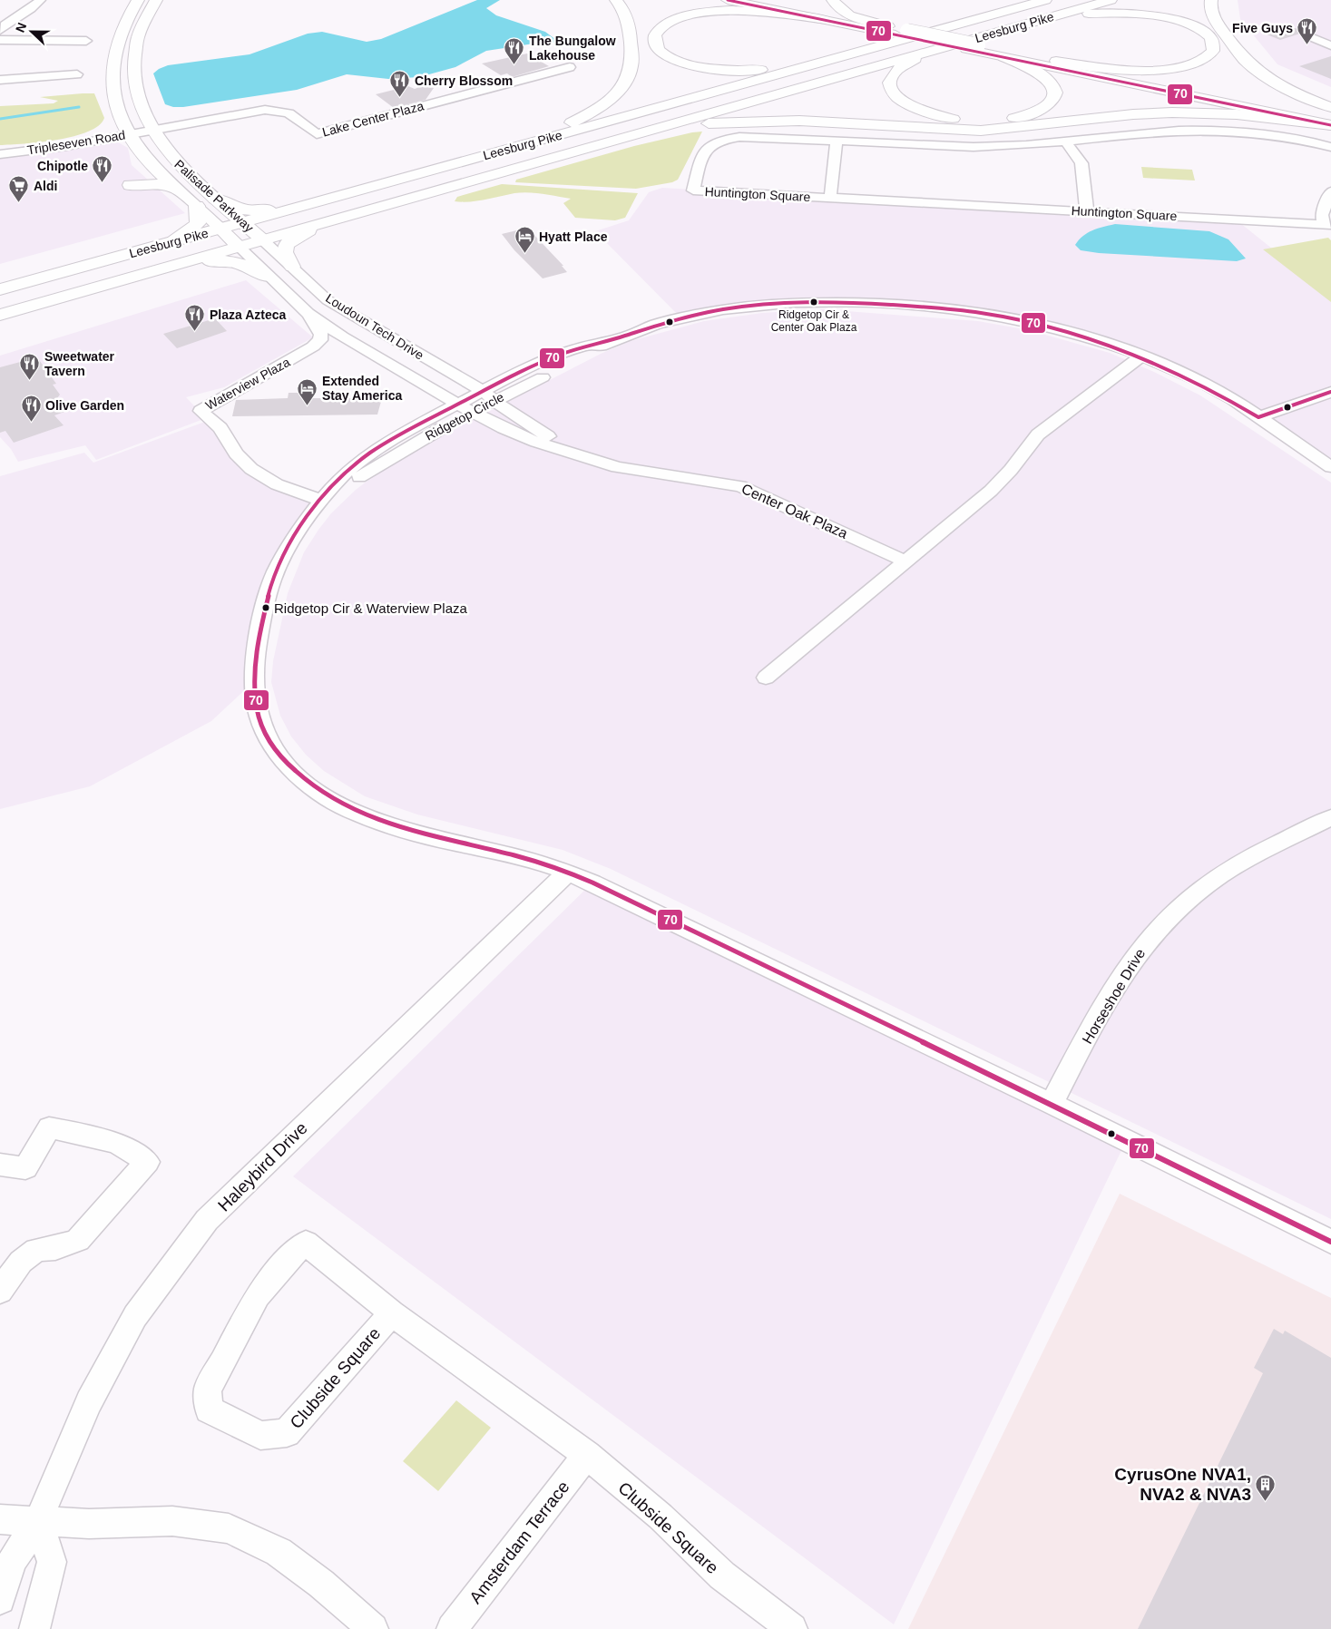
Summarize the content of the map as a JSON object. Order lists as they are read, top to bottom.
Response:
{
  "streets": {
    "main road": ["Leesburg Pike", "Palisade Parkway"],
    "street": [
      "Lake Center Plaza",
      "Tripleseven Road",
      "Huntington Square",
      "Loudoun Tech Drive",
      "Waterview Plaza",
      "Ridgetop Circle",
      "Center Oak Plaza",
      "Horseshoe Drive",
      "Haleybird Drive",
      "Clubside Square",
      "Amsterdam Terrace"
    ]
  },
  "crossings": [
    ["Leesburg Pike", "Palisade Parkway"],
    ["Leesburg Pike", "Loudoun Tech Drive"],
    ["Lake Center Plaza", "Tripleseven Road"],
    ["Lake Center Plaza", "Palisade Parkway"],
    ["Tripleseven Road", "Palisade Parkway"],
    ["Palisade Parkway", "Loudoun Tech Drive"],
    ["Loudoun Tech Drive", "Ridgetop Circle"],
    ["Loudoun Tech Drive", "Center Oak Plaza"],
    ["Waterview Plaza", "Ridgetop Circle"],
    ["Ridgetop Circle", "Center Oak Plaza"],
    ["Ridgetop Circle", "Horseshoe Drive"],
    ["Ridgetop Circle", "Haleybird Drive"],
    ["Clubside Square", "Amsterdam Terrace"]
  ],
  "places": {
    "restaurant": [
      "Five Guys",
      "The Bungalow Lakehouse",
      "Cherry Blossom",
      "Chipotle",
      "Plaza Azteca",
      "Sweetwater Tavern",
      "Olive Garden"
    ],
    "supermarket": ["Aldi"],
    "hotel": ["Hyatt Place", "Extended Stay America"],
    "other": ["Ridgetop Cir & Center Oak Plaza", "Ridgetop Cir & Waterview Plaza"],
    "building": ["CyrusOne NVA1, NVA2 & NVA3"]
  },
  "lines": ["transit line 70"],
  "north": "left"
}
